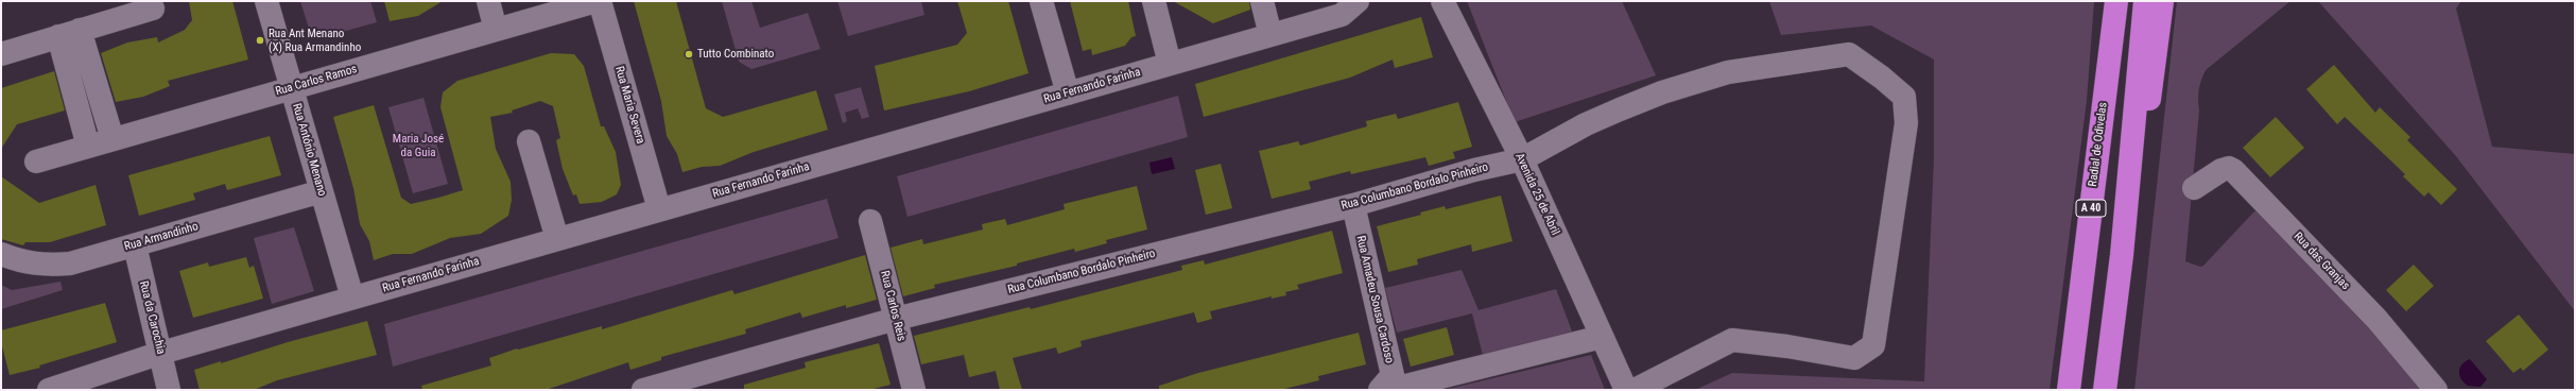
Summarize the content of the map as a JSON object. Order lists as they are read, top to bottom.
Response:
{
  "streets": {
    "highway": ["Radial de Odivelas", "A 40"],
    "street": [
      "Rua Carlos Ramos",
      "Rua Fernando Farinha",
      "Rua Maria Severa",
      "Rua António Menano",
      "Rua Columbano Bordalo Pinheiro",
      "Avenida 25 de Abril",
      "Rua Armandinho",
      "Rua das Granjas",
      "Rua Amadeu Sousa Cardoso",
      "Rua Carlos Reis",
      "Rua da Carochia"
    ]
  },
  "crossings": [
    ["Rua Carlos Ramos", "Rua Maria Severa"],
    ["Rua Carlos Ramos", "Rua António Menano"],
    ["Rua Fernando Farinha", "Rua Maria Severa"],
    ["Rua Fernando Farinha", "Rua António Menano"],
    ["Rua Fernando Farinha", "Rua da Carochia"],
    ["Rua António Menano", "Rua Armandinho"],
    ["Rua Columbano Bordalo Pinheiro", "Avenida 25 de Abril"],
    ["Rua Columbano Bordalo Pinheiro", "Rua Amadeu Sousa Cardoso"],
    ["Rua Columbano Bordalo Pinheiro", "Rua Carlos Reis"],
    ["Rua Armandinho", "Rua da Carochia"]
  ],
  "parks": ["Maria José da Guia"],
  "places": ["Rua Ant Menano (X) Rua Armandinho", "Tutto Combinato"]
}
